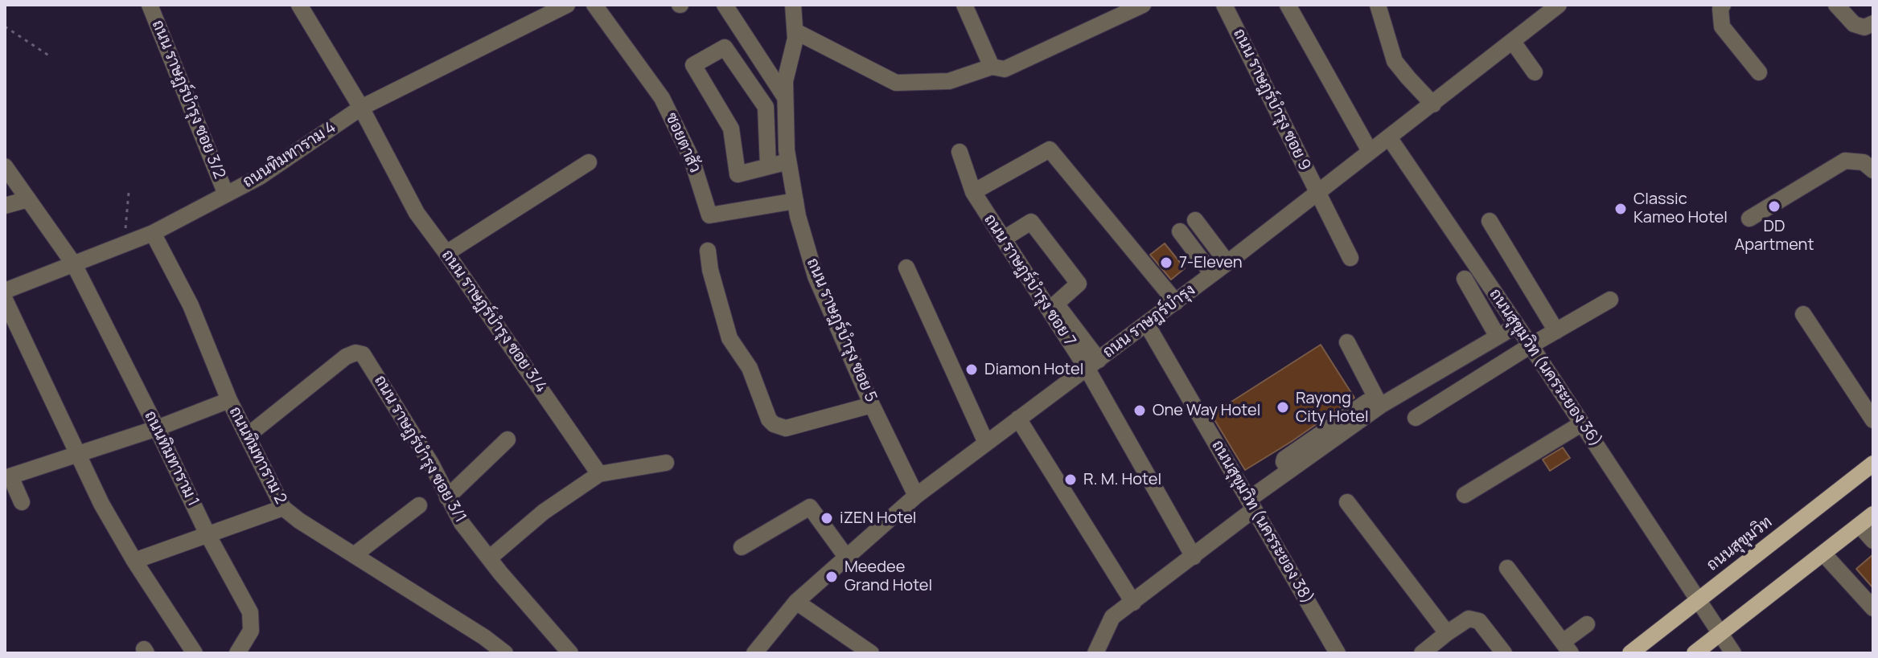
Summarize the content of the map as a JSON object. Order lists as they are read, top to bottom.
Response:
{
  "streets": {
    "main road": ["ถนนสุขุมวิท"],
    "street": [
      "ถนน ราษฎร์บำรุง ซอย 3/2",
      "ถนน ราษฎร์บำรุง ซอย 9",
      "ซอยตาสัว",
      "ถนนทิมทาราม 4",
      "ถนน ราษฎร์บำรุง ซอย 7",
      "ถนน ราษฎร์บำรุง ซอย 3/4",
      "ถนน ราษฎร์บำรุง",
      "ถนน ราษฎร์บำรุง ซอย 5",
      "ถนนสุขุมวิท (นครระยอง 36)",
      "ถนน ราษฎร์บำรุง ซอย 3/1",
      "ถนนทิมทาราม 2",
      "ถนนทิมทาราม 1",
      "ถนนสุขุมวิท (นครระยอง 38)"
    ]
  },
  "crossings": [
    ["ถนน ราษฎร์บำรุง ซอย 3/2", "ถนนทิมทาราม 4"],
    ["ถนน ราษฎร์บำรุง ซอย 9", "ถนน ราษฎร์บำรุง"],
    ["ซอยตาสัว", "ถนน ราษฎร์บำรุง ซอย 5"],
    ["ถนนทิมทาราม 4", "ถนน ราษฎร์บำรุง ซอย 3/4"],
    ["ถนนทิมทาราม 4", "ถนนทิมทาราม 2"],
    ["ถนนทิมทาราม 4", "ถนนทิมทาราม 1"],
    ["ถนน ราษฎร์บำรุง ซอย 7", "ถนน ราษฎร์บำรุง"],
    ["ถนน ราษฎร์บำรุง", "ถนน ราษฎร์บำรุง ซอย 5"],
    ["ถนน ราษฎร์บำรุง", "ถนนสุขุมวิท (นครระยอง 36)"],
    ["ถนน ราษฎร์บำรุง", "ถนนสุขุมวิท (นครระยอง 38)"],
    ["ถนนสุขุมวิท (นครระยอง 36)", "ถนนสุขุมวิท"],
    ["ถนน ราษฎร์บำรุง ซอย 3/1", "ถนนทิมทาราม 2"]
  ],
  "places": [
    "DD Apartment",
    "Classic Kameo Hotel",
    "7-Eleven",
    "Diamon Hotel",
    "Rayong City Hotel",
    "One Way Hotel",
    "R. M. Hotel",
    "iZEN Hotel",
    "Meedee Grand Hotel"
  ]
}
